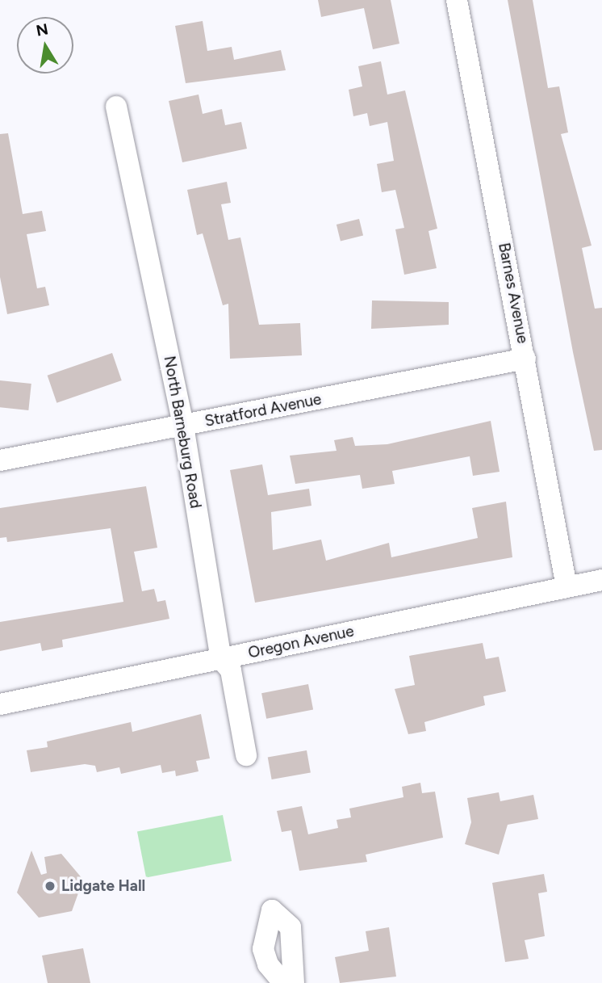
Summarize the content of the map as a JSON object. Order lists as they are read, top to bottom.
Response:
{
  "streets": {
    "street": [
      "Barnes Avenue",
      "Stratford Avenue",
      "North Barneburg Road",
      "Oregon Avenue"
    ]
  },
  "crossings": [
    ["Barnes Avenue", "Stratford Avenue"],
    ["Barnes Avenue", "Oregon Avenue"],
    ["Stratford Avenue", "North Barneburg Road"],
    ["North Barneburg Road", "Oregon Avenue"]
  ],
  "places": ["Lidgate Hall"],
  "north": "top"
}
